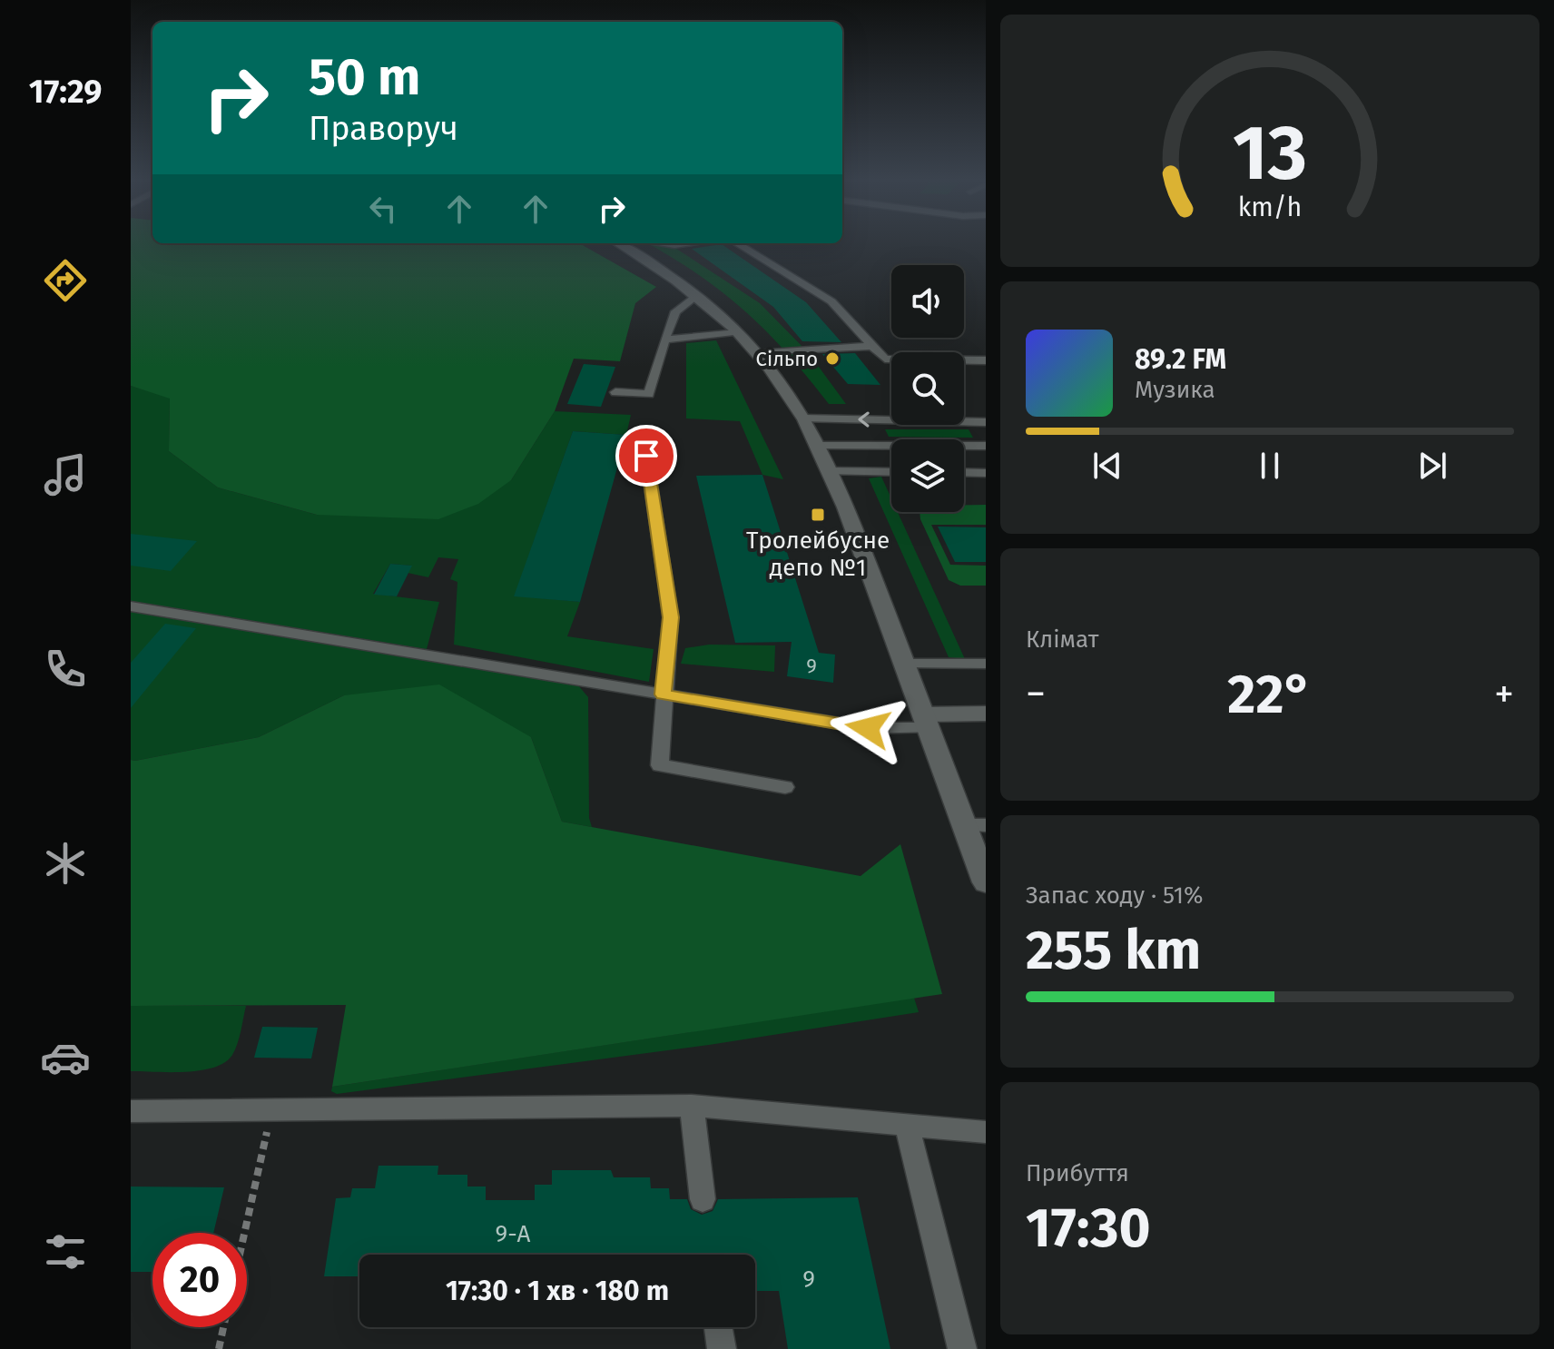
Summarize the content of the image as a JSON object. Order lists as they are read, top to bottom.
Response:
{
  "places": {
    "other": ["Сільпо"],
    "transit": ["Тролейбусне депо №1"]
  },
  "house_numbers": ["9", "9-А", "9"],
  "page": {
    "tabs": "17:29",
    "turn": ["50 m", "Праворуч"],
    "song": ["89.2 FM", "Музика"],
    "tile": [
      "Клімат",
      ["Запас ходу · 51%", "255 km"],
      ["Прибуття", "17:30"]
    ],
    "heat": ["−", "22°", "+"],
    "limit": "20",
    "trip": "17:30 · 1 хв · 180 m",
    "gauge": ["13", "km/h"]
  }
}
